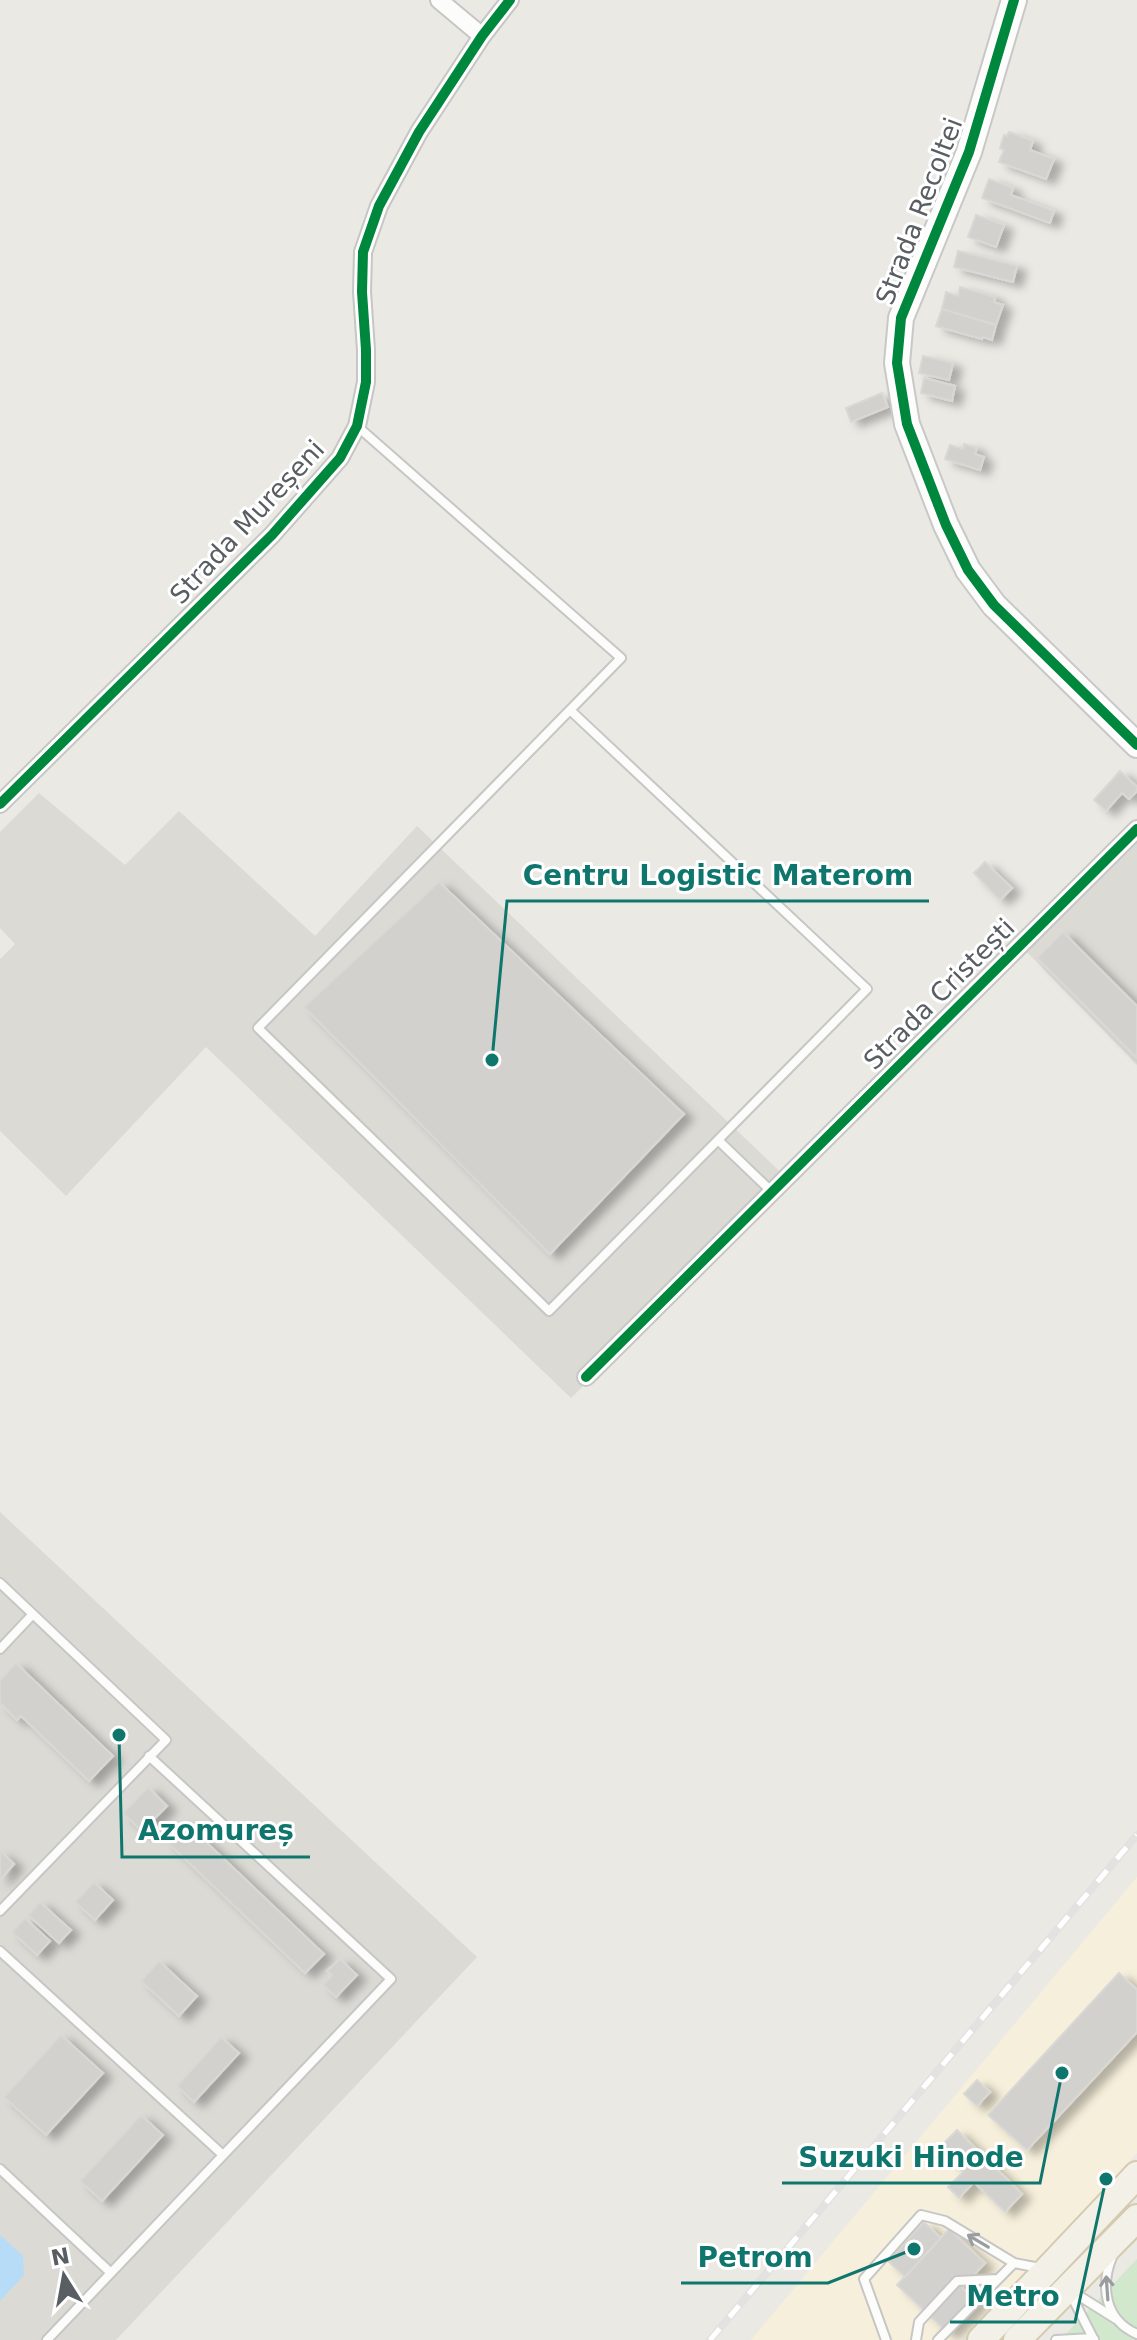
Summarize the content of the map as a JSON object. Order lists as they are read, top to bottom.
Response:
{
  "streets": {
    "street": ["Strada Recoltei", "Strada Mureșeni", "Strada Cristești"]
  },
  "places": [
    "Centru Logistic Materom",
    "Azomureș",
    "Suzuki Hinode",
    "Metro",
    "Petrom"
  ],
  "north": "top"
}
